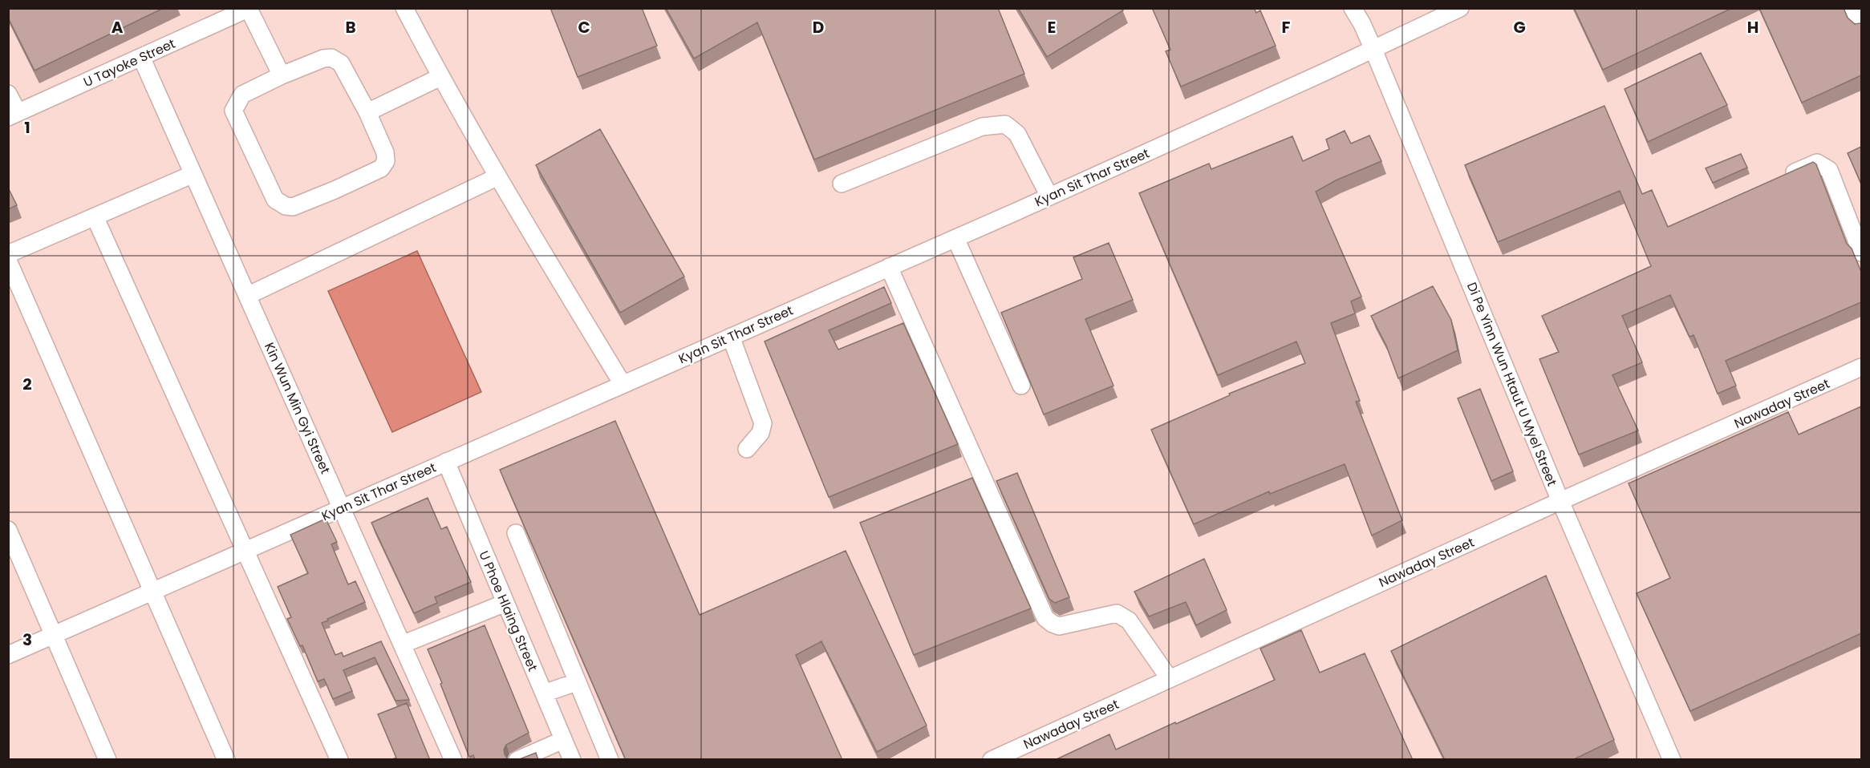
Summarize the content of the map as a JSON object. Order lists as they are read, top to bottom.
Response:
{
  "streets": {
    "street": [
      "U Tayoke Street",
      "Kyan Sit Thar Street",
      "Di Pe Yinn Wun Htaut U Myel Street",
      "Nawaday Street",
      "Kin Wun Min Gyi Street",
      "U Phoe Hlaing Street"
    ]
  },
  "crossings": [
    ["U Tayoke Street", "Kin Wun Min Gyi Street"],
    ["Kyan Sit Thar Street", "Di Pe Yinn Wun Htaut U Myel Street"],
    ["Kyan Sit Thar Street", "Kin Wun Min Gyi Street"],
    ["Kyan Sit Thar Street", "U Phoe Hlaing Street"],
    ["Di Pe Yinn Wun Htaut U Myel Street", "Nawaday Street"]
  ],
  "grid": {
    "columns": [
      "A",
      "B",
      "C",
      "D",
      "E",
      "F",
      "G",
      "H"
    ],
    "rows": ["1", "2", "3"]
  }
}
